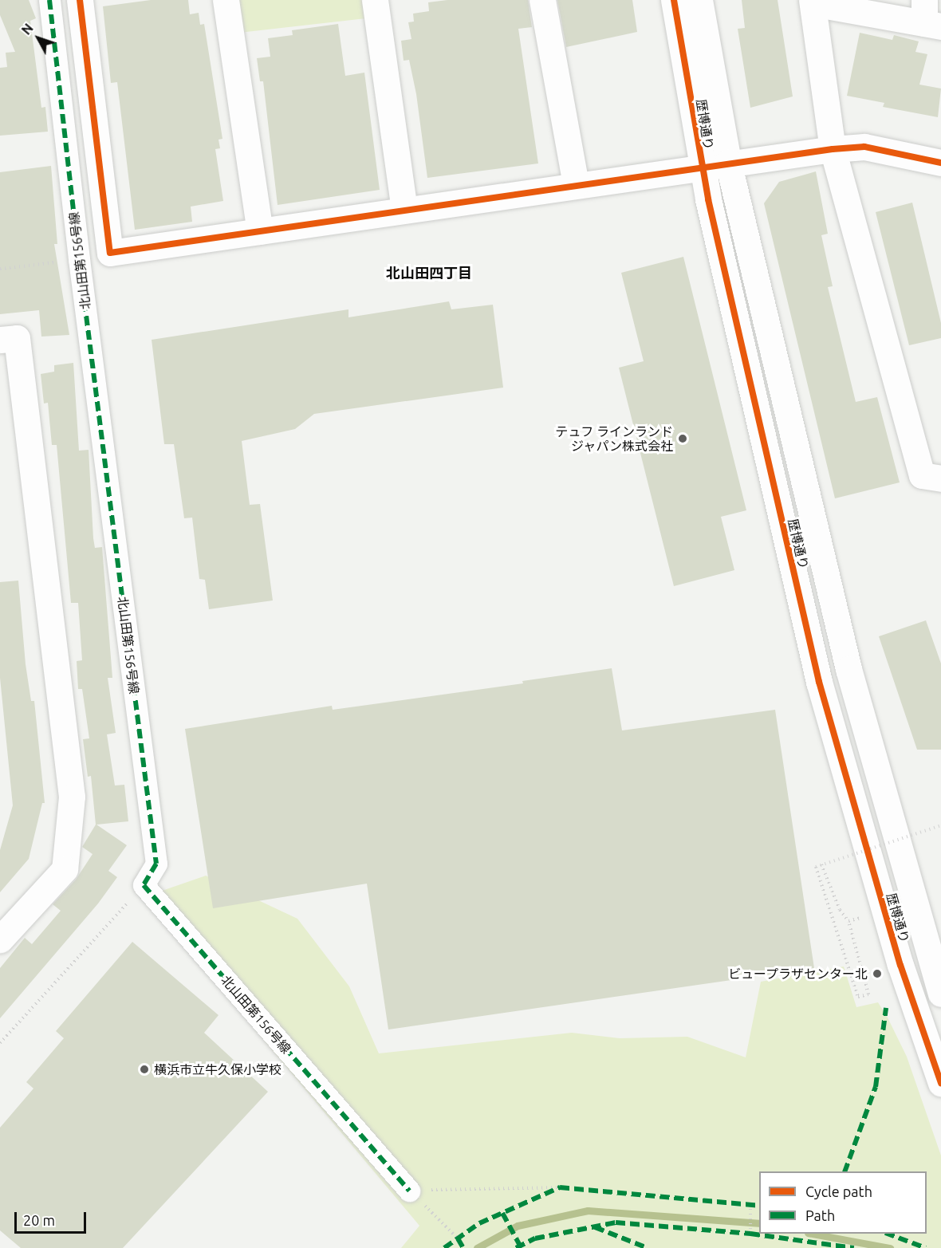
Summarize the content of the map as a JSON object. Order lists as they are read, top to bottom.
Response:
{
  "streets": {
    "street": ["歴博通り", "北山田第156号線"]
  },
  "districts": ["北山田四丁目"],
  "places": ["テュフ ラインランド ジャパン株式会社", "ビュープラザセンター北", "横浜市立牛久保小学校"],
  "legend": ["Cycle path", "Path"],
  "scale_bar": "20 m",
  "north": "top left"
}
